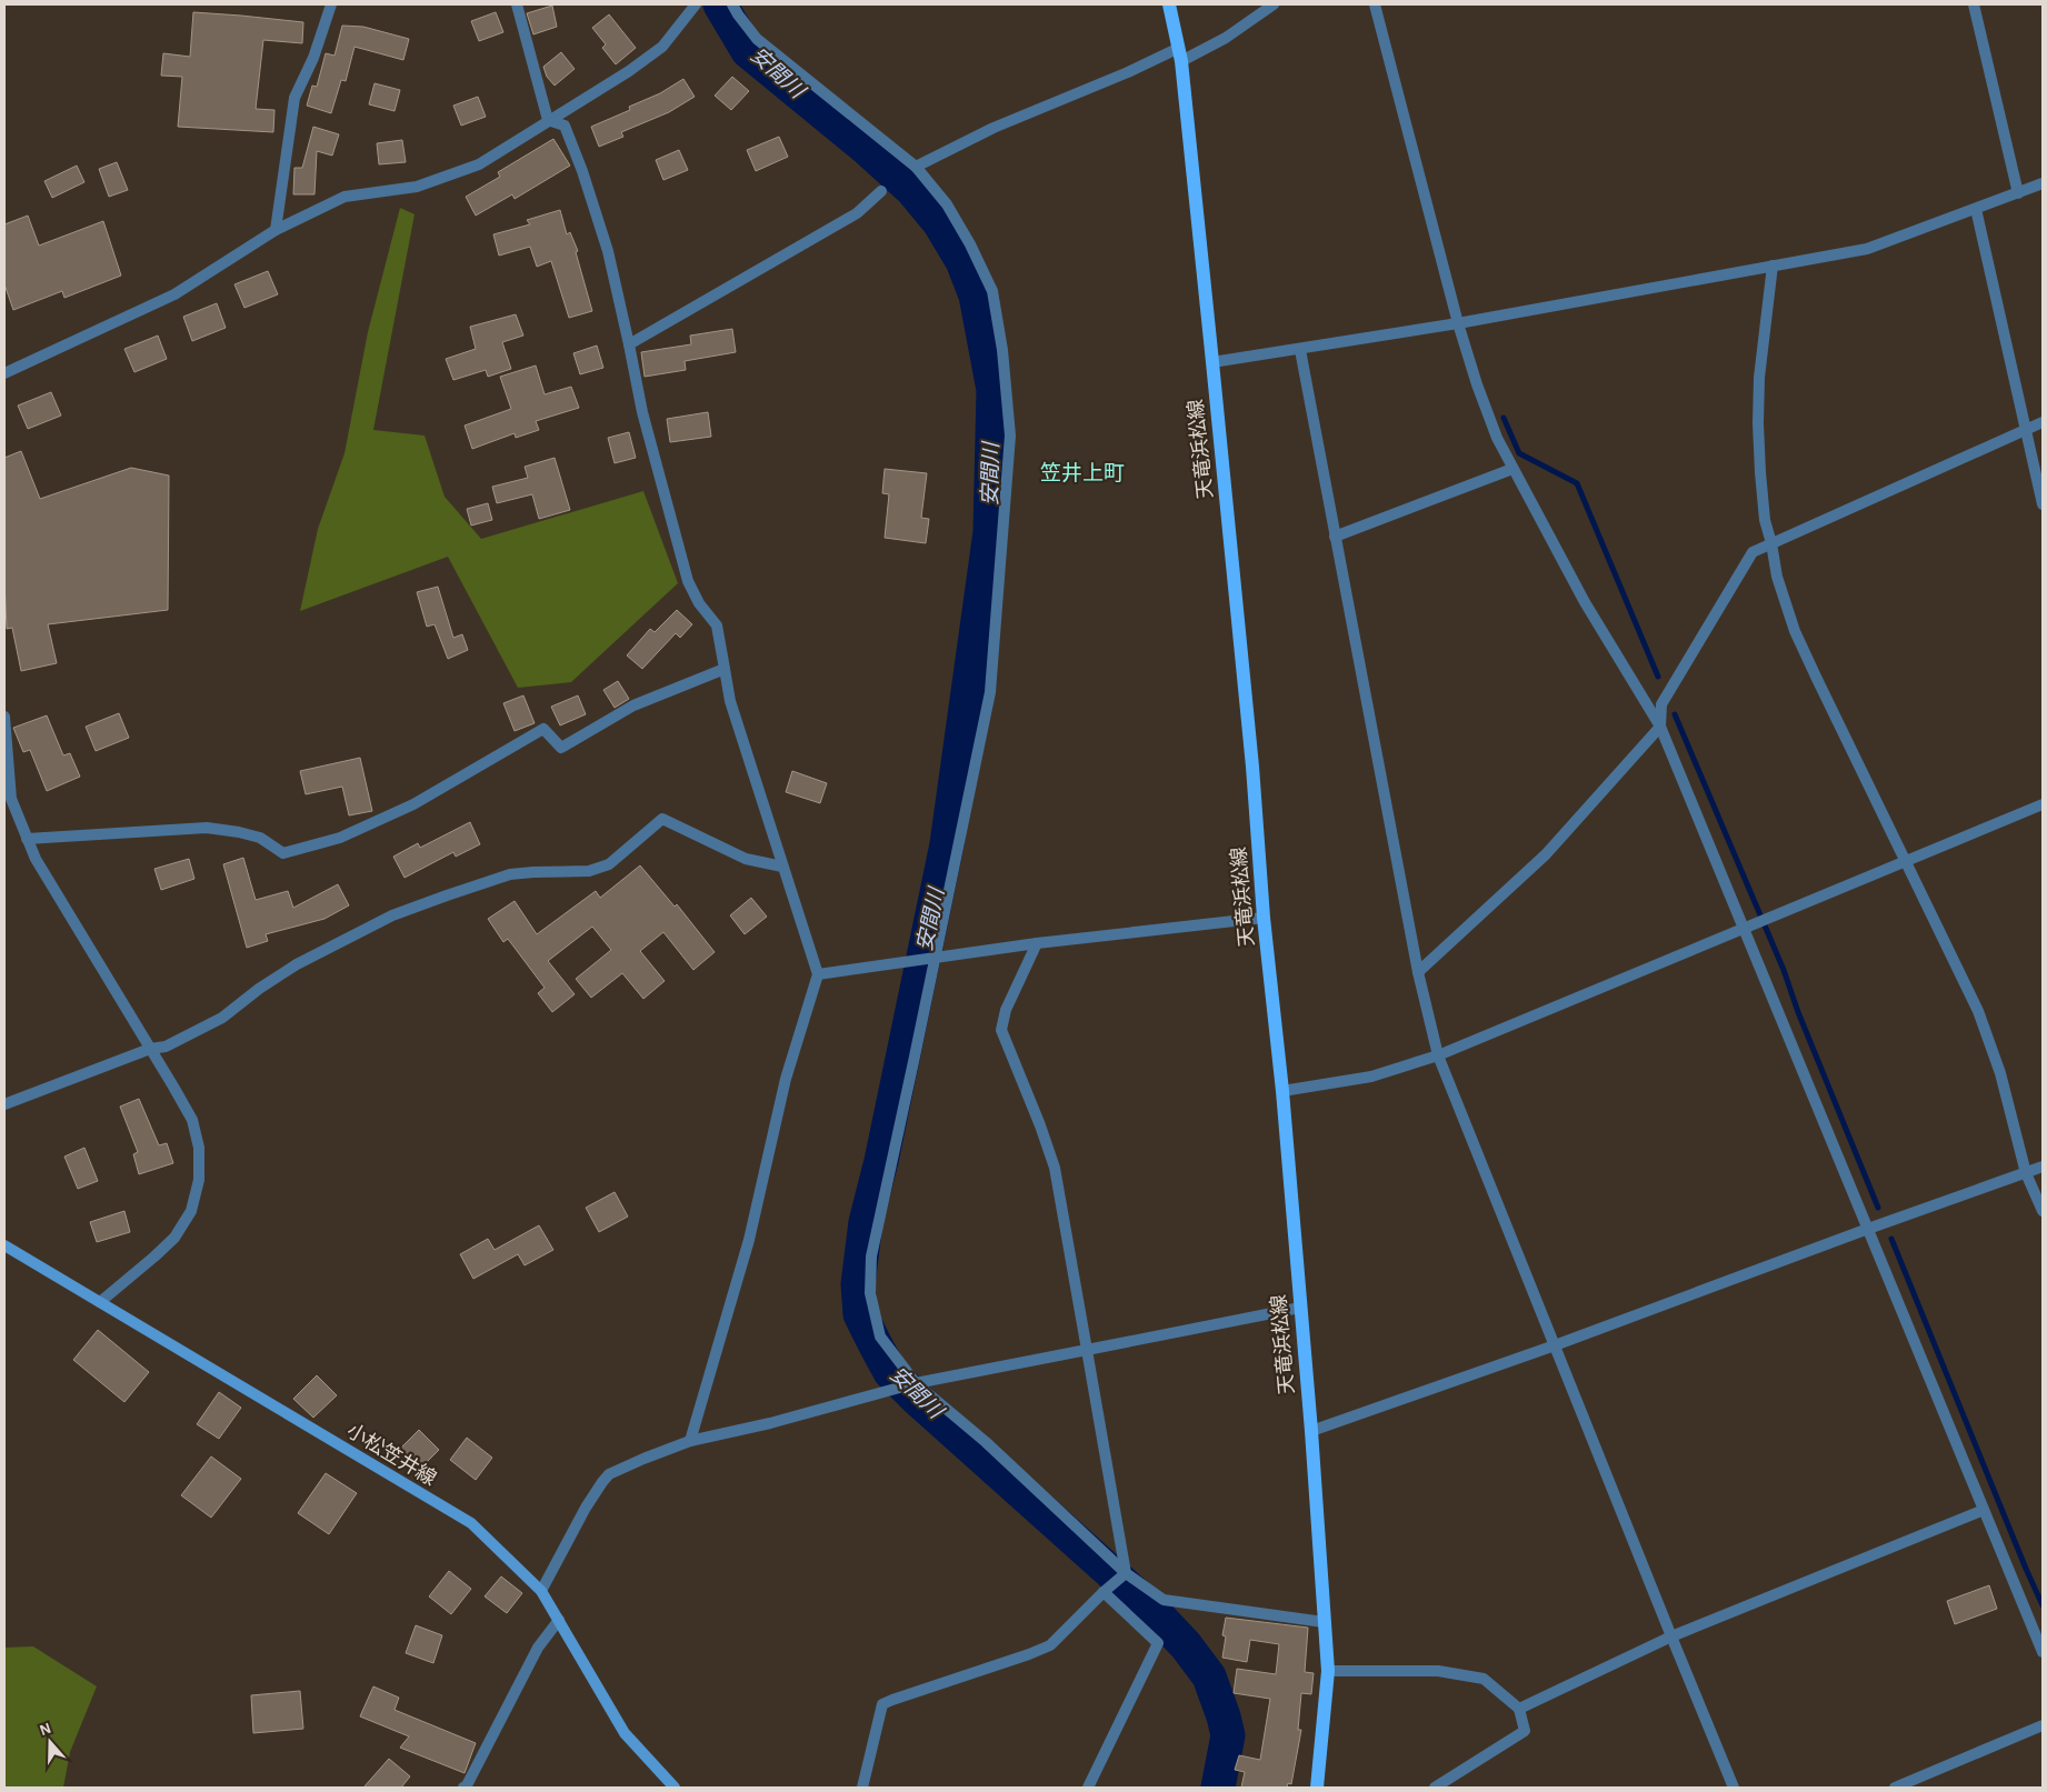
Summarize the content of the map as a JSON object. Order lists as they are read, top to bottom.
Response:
{
  "streets": {
    "main road": ["天竜浜松線", "小松笠井線"]
  },
  "districts": ["笠井上町"],
  "water": ["安間川"],
  "north": "top"
}
